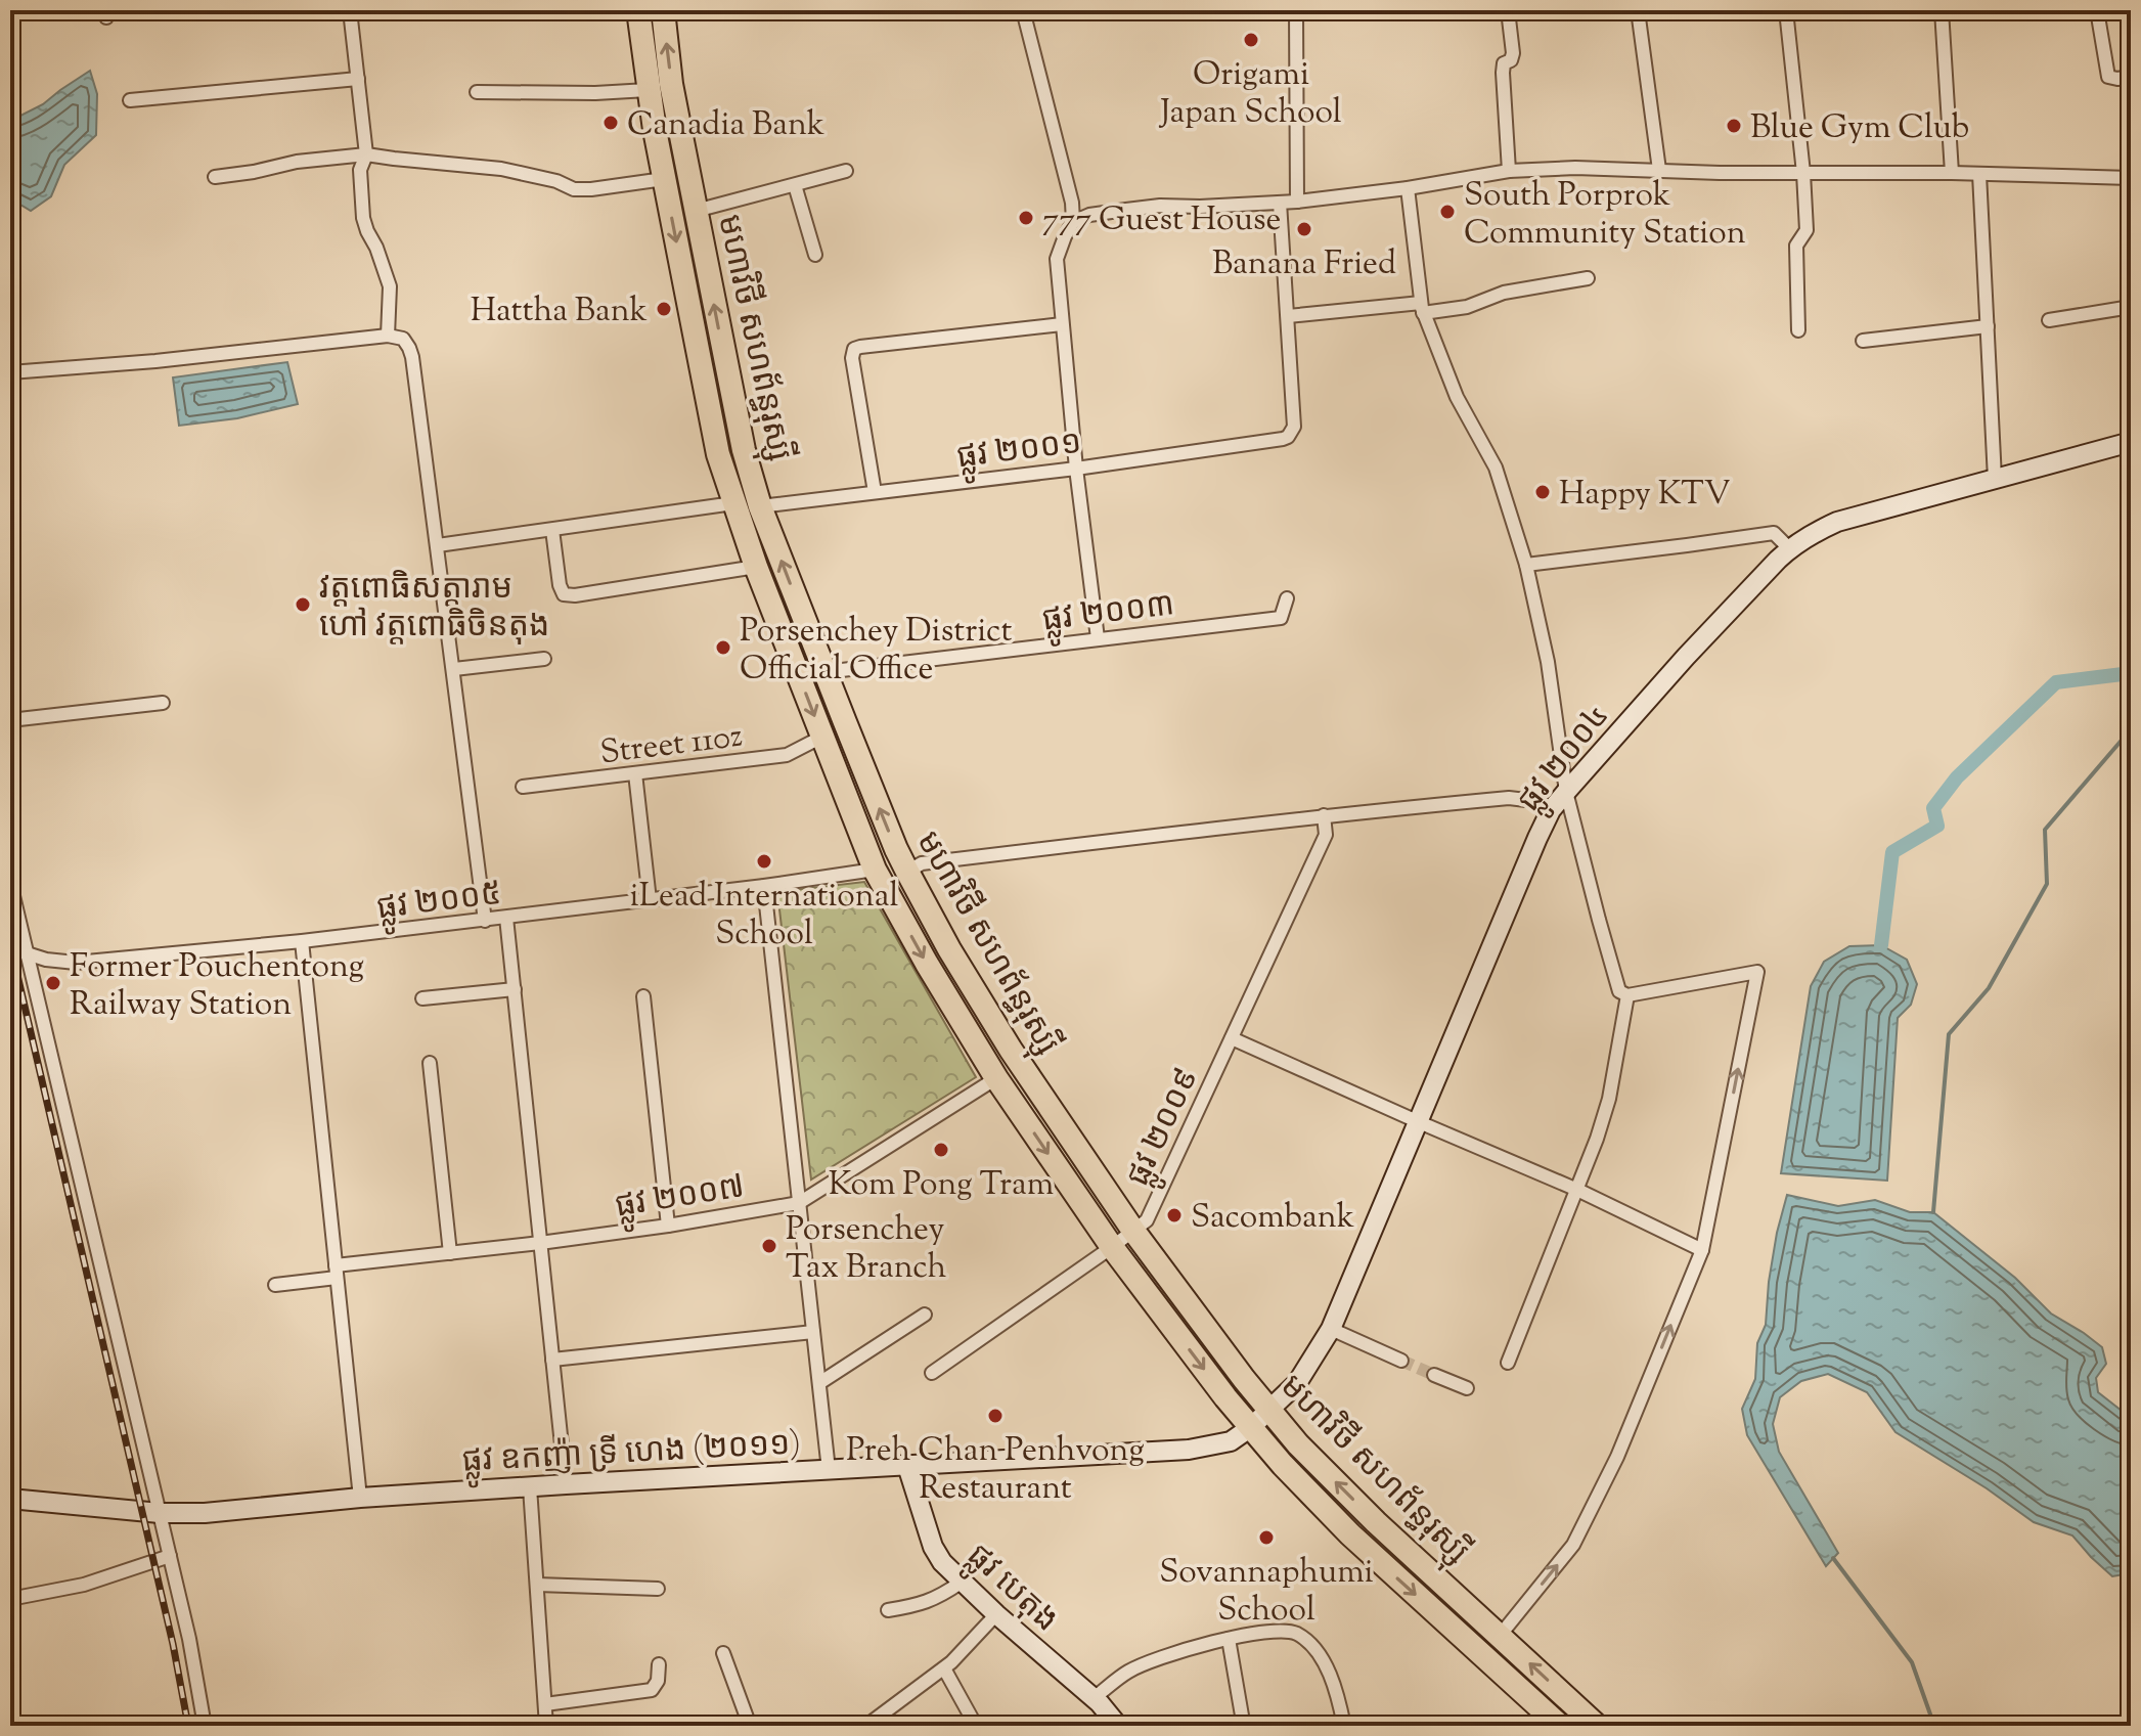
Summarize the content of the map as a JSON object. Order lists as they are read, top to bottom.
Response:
{
  "streets": {
    "highway": ["មហាវិថី សហព័ន្ធរុស្ស៊ី"],
    "main road": ["ផ្លូវ ២០០៤", "ផ្លូវ ឧកញ៉ា ទ្រី ហេង (២០១១)", "ផ្លូវ បេតុង"],
    "street": [
      "ផ្លូវ ២០០១",
      "ផ្លូវ ២០០៣",
      "Street 110z",
      "ផ្លូវ ២០០៥",
      "ផ្លូវ ២០០៩",
      "ផ្លូវ ២០០៧"
    ]
  },
  "crossings": [
    ["មហាវិថី សហព័ន្ធរុស្ស៊ី", "ផ្លូវ ២០០១"],
    ["មហាវិថី សហព័ន្ធរុស្ស៊ី", "ផ្លូវ ២០០៣"],
    ["មហាវិថី សហព័ន្ធរុស្ស៊ី", "Street 110z"],
    ["មហាវិថី សហព័ន្ធរុស្ស៊ី", "ផ្លូវ ២០០៤"],
    ["មហាវិថី សហព័ន្ធរុស្ស៊ី", "ផ្លូវ ២០០៥"],
    ["មហាវិថី សហព័ន្ធរុស្ស៊ី", "ផ្លូវ ២០០៩"],
    ["មហាវិថី សហព័ន្ធរុស្ស៊ី", "ផ្លូវ ២០០៧"],
    ["មហាវិថី សហព័ន្ធរុស្ស៊ី", "ផ្លូវ ឧកញ៉ា ទ្រី ហេង (២០១១)"],
    ["ផ្លូវ ២០០៤", "ផ្លូវ ឧកញ៉ា ទ្រី ហេង (២០១១)"],
    ["ផ្លូវ ឧកញ៉ា ទ្រី ហេង (២០១១)", "ផ្លូវ បេតុង"]
  ],
  "places": [
    "Origami Japan School",
    "Canadia Bank",
    "Blue Gym Club",
    "South Porprok Community Station",
    "777 Guest House",
    "Banana Fried",
    "Hattha Bank",
    "Happy KTV",
    "វត្តពោធិសត្តារាម ហៅ វត្តពោធិចិនតុង",
    "Porsenchey District Official Office",
    "iLead International School",
    "Former Pouchentong Railway Station",
    "Kom Pong Tram",
    "Sacombank",
    "Porsenchey Tax Branch",
    "Preh Chan Penhvong Restaurant",
    "Sovannaphumi School"
  ]
}
